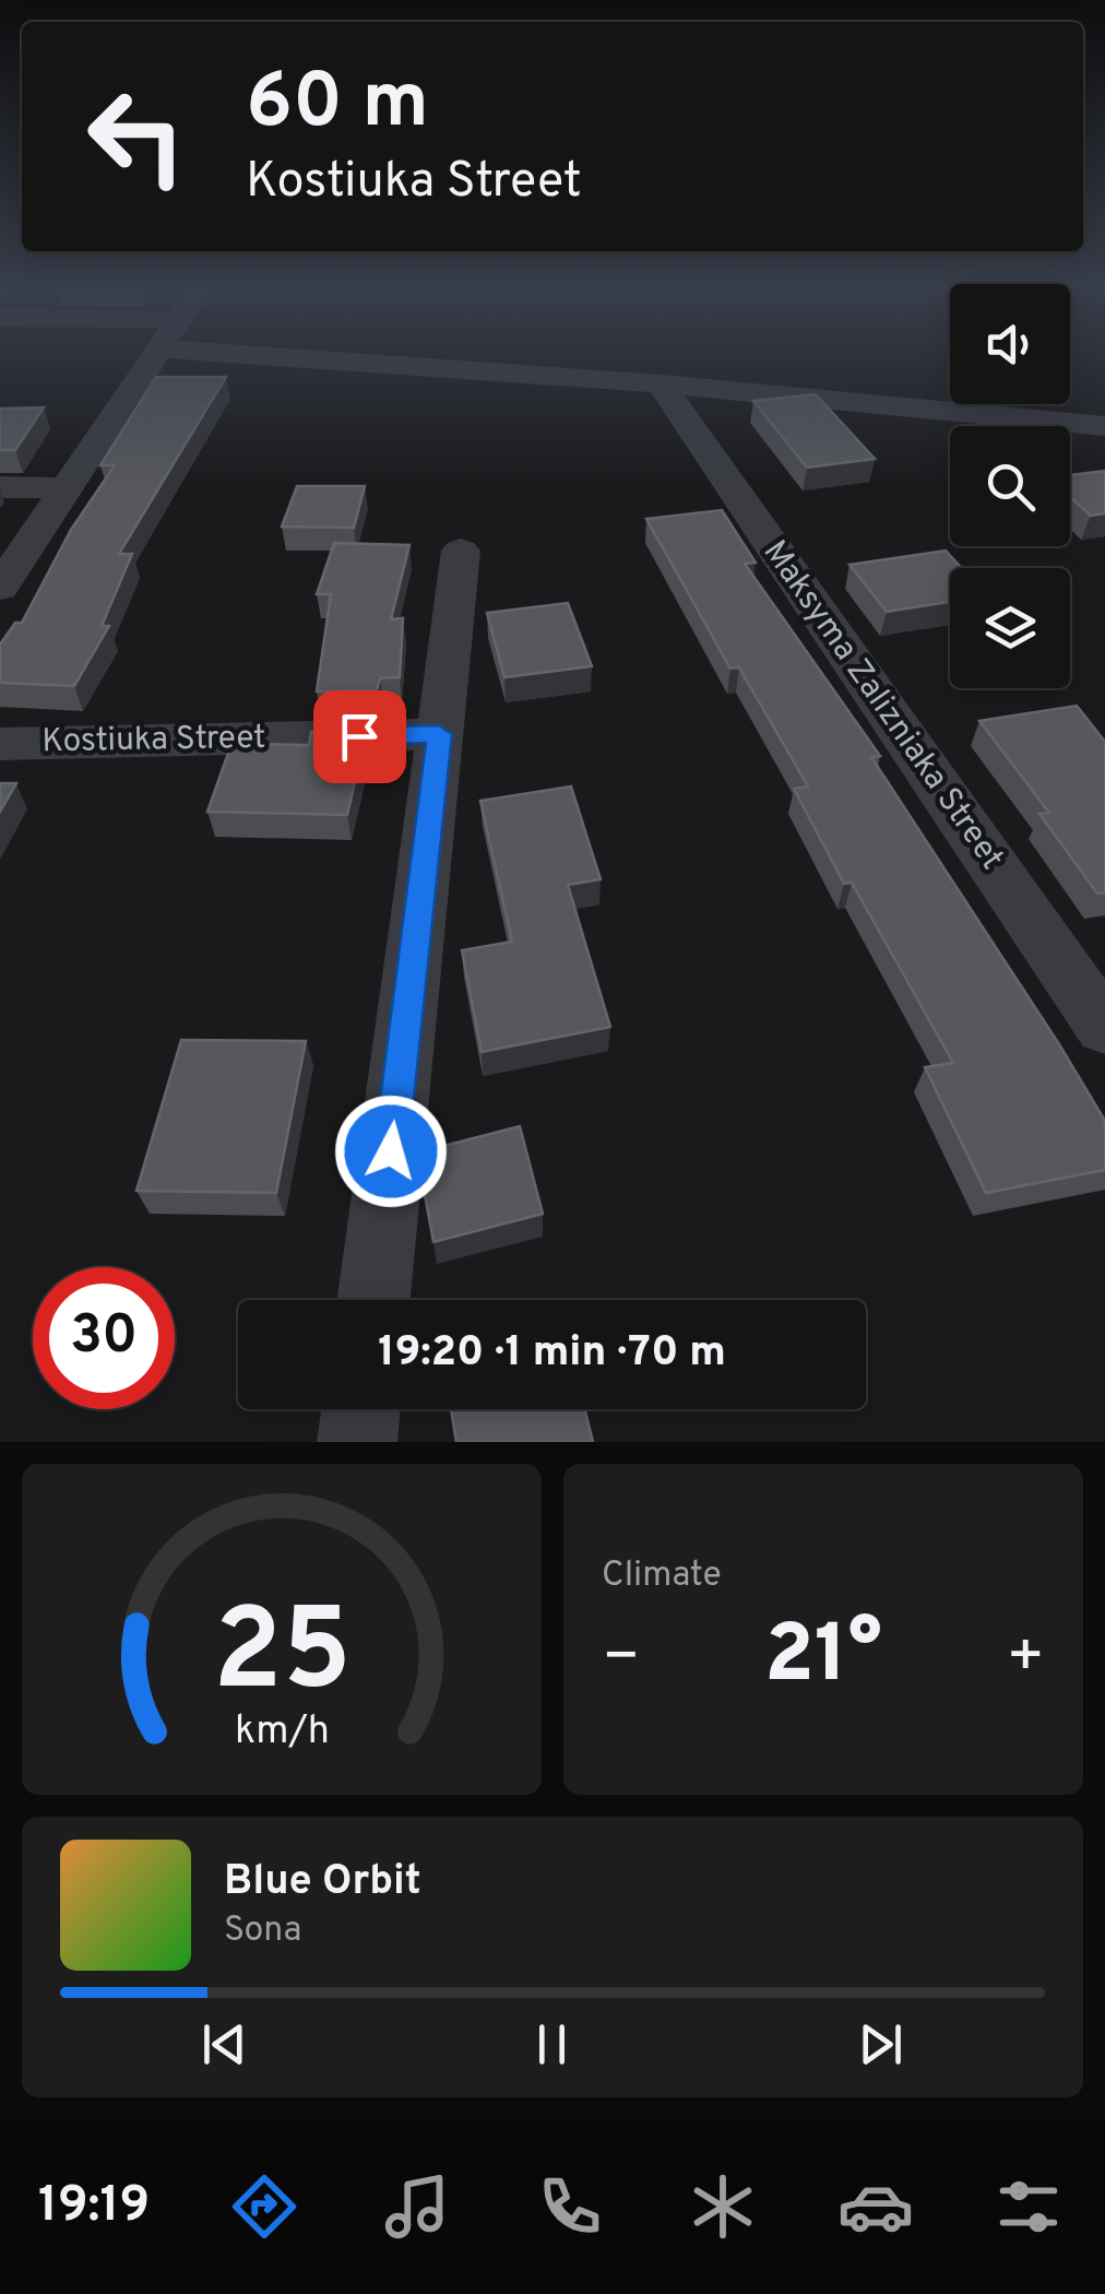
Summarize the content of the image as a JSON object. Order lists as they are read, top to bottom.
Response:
{
  "streets": {
    "street": ["Maksyma Zalizniaka Street", "Kostiuka Street"]
  },
  "page": {
    "turn": ["60 m", "Kostiuka Street"],
    "limit": "30",
    "trip": "19:20 · 1 min · 70 m",
    "tile": "Climate",
    "heat": ["−", "21°", "+"],
    "song": ["Blue Orbit", "Sona"],
    "tabs": "19:19",
    "gauge": ["25", "km/h"]
  }
}
